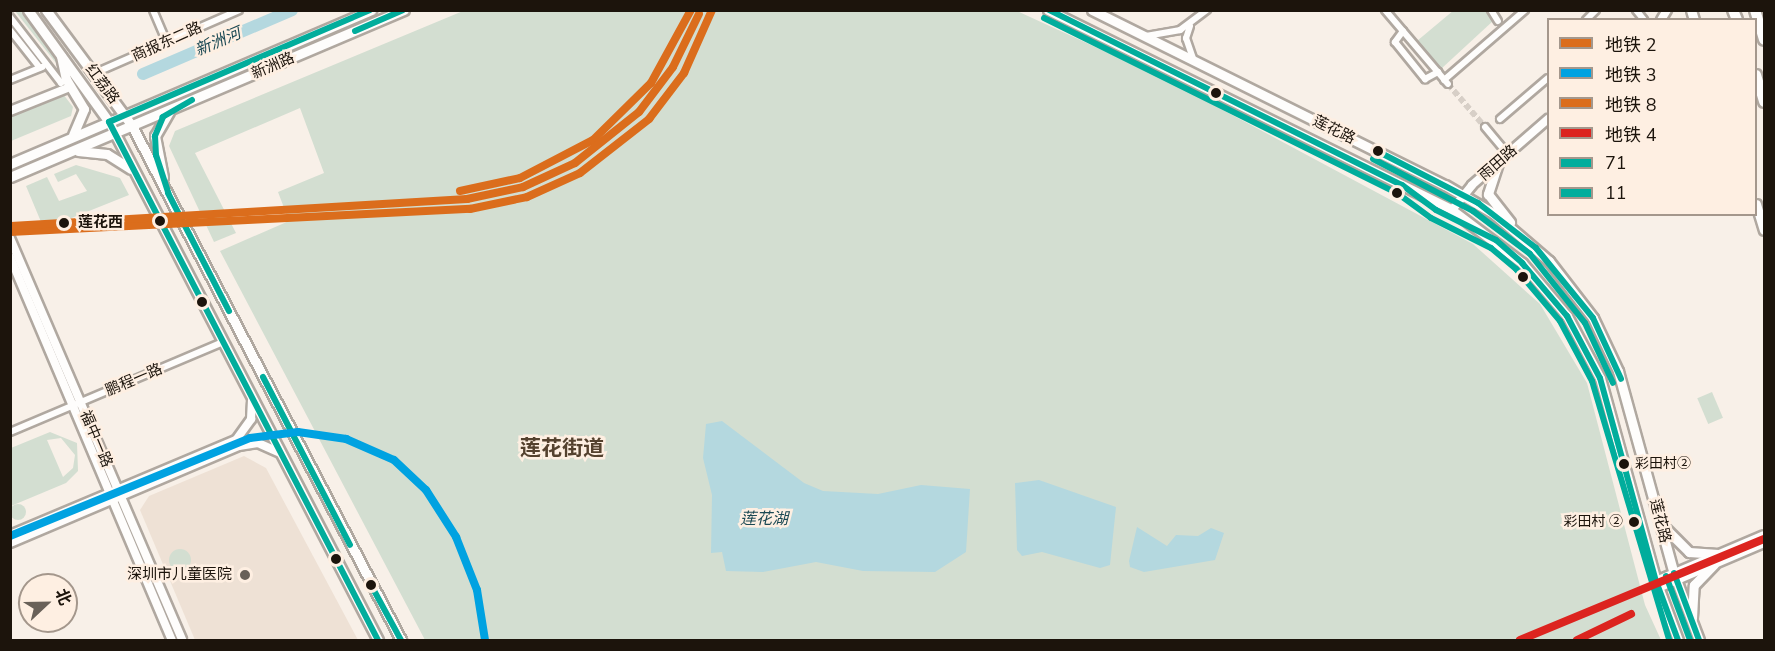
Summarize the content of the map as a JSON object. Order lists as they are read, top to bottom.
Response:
{
  "streets": {
    "main road": ["新洲路", "红荔路", "莲花路"],
    "street": [
      "商报东二路",
      "雨田路",
      "鹏程一路",
      "福中一路"
    ]
  },
  "crossings": [
    ["商报东二路", "红荔路"],
    ["新洲路", "红荔路"],
    ["红荔路", "鹏程一路"],
    ["莲花路", "雨田路"],
    ["鹏程一路", "福中一路"]
  ],
  "districts": ["莲花街道"],
  "water": ["新洲河", "莲花湖"],
  "places": [
    "莲花西",
    "彩田村②",
    "彩田村 ②",
    "深圳市儿童医院"
  ],
  "lines": [
    "metro line 2",
    "transit line 71",
    "metro line 8",
    "transit line 11",
    "metro line 3",
    "metro line 4"
  ],
  "legend": [
    "地铁 2",
    "地铁 3",
    "地铁 8",
    "地铁 4",
    "71",
    "11"
  ],
  "north": "right"
}
